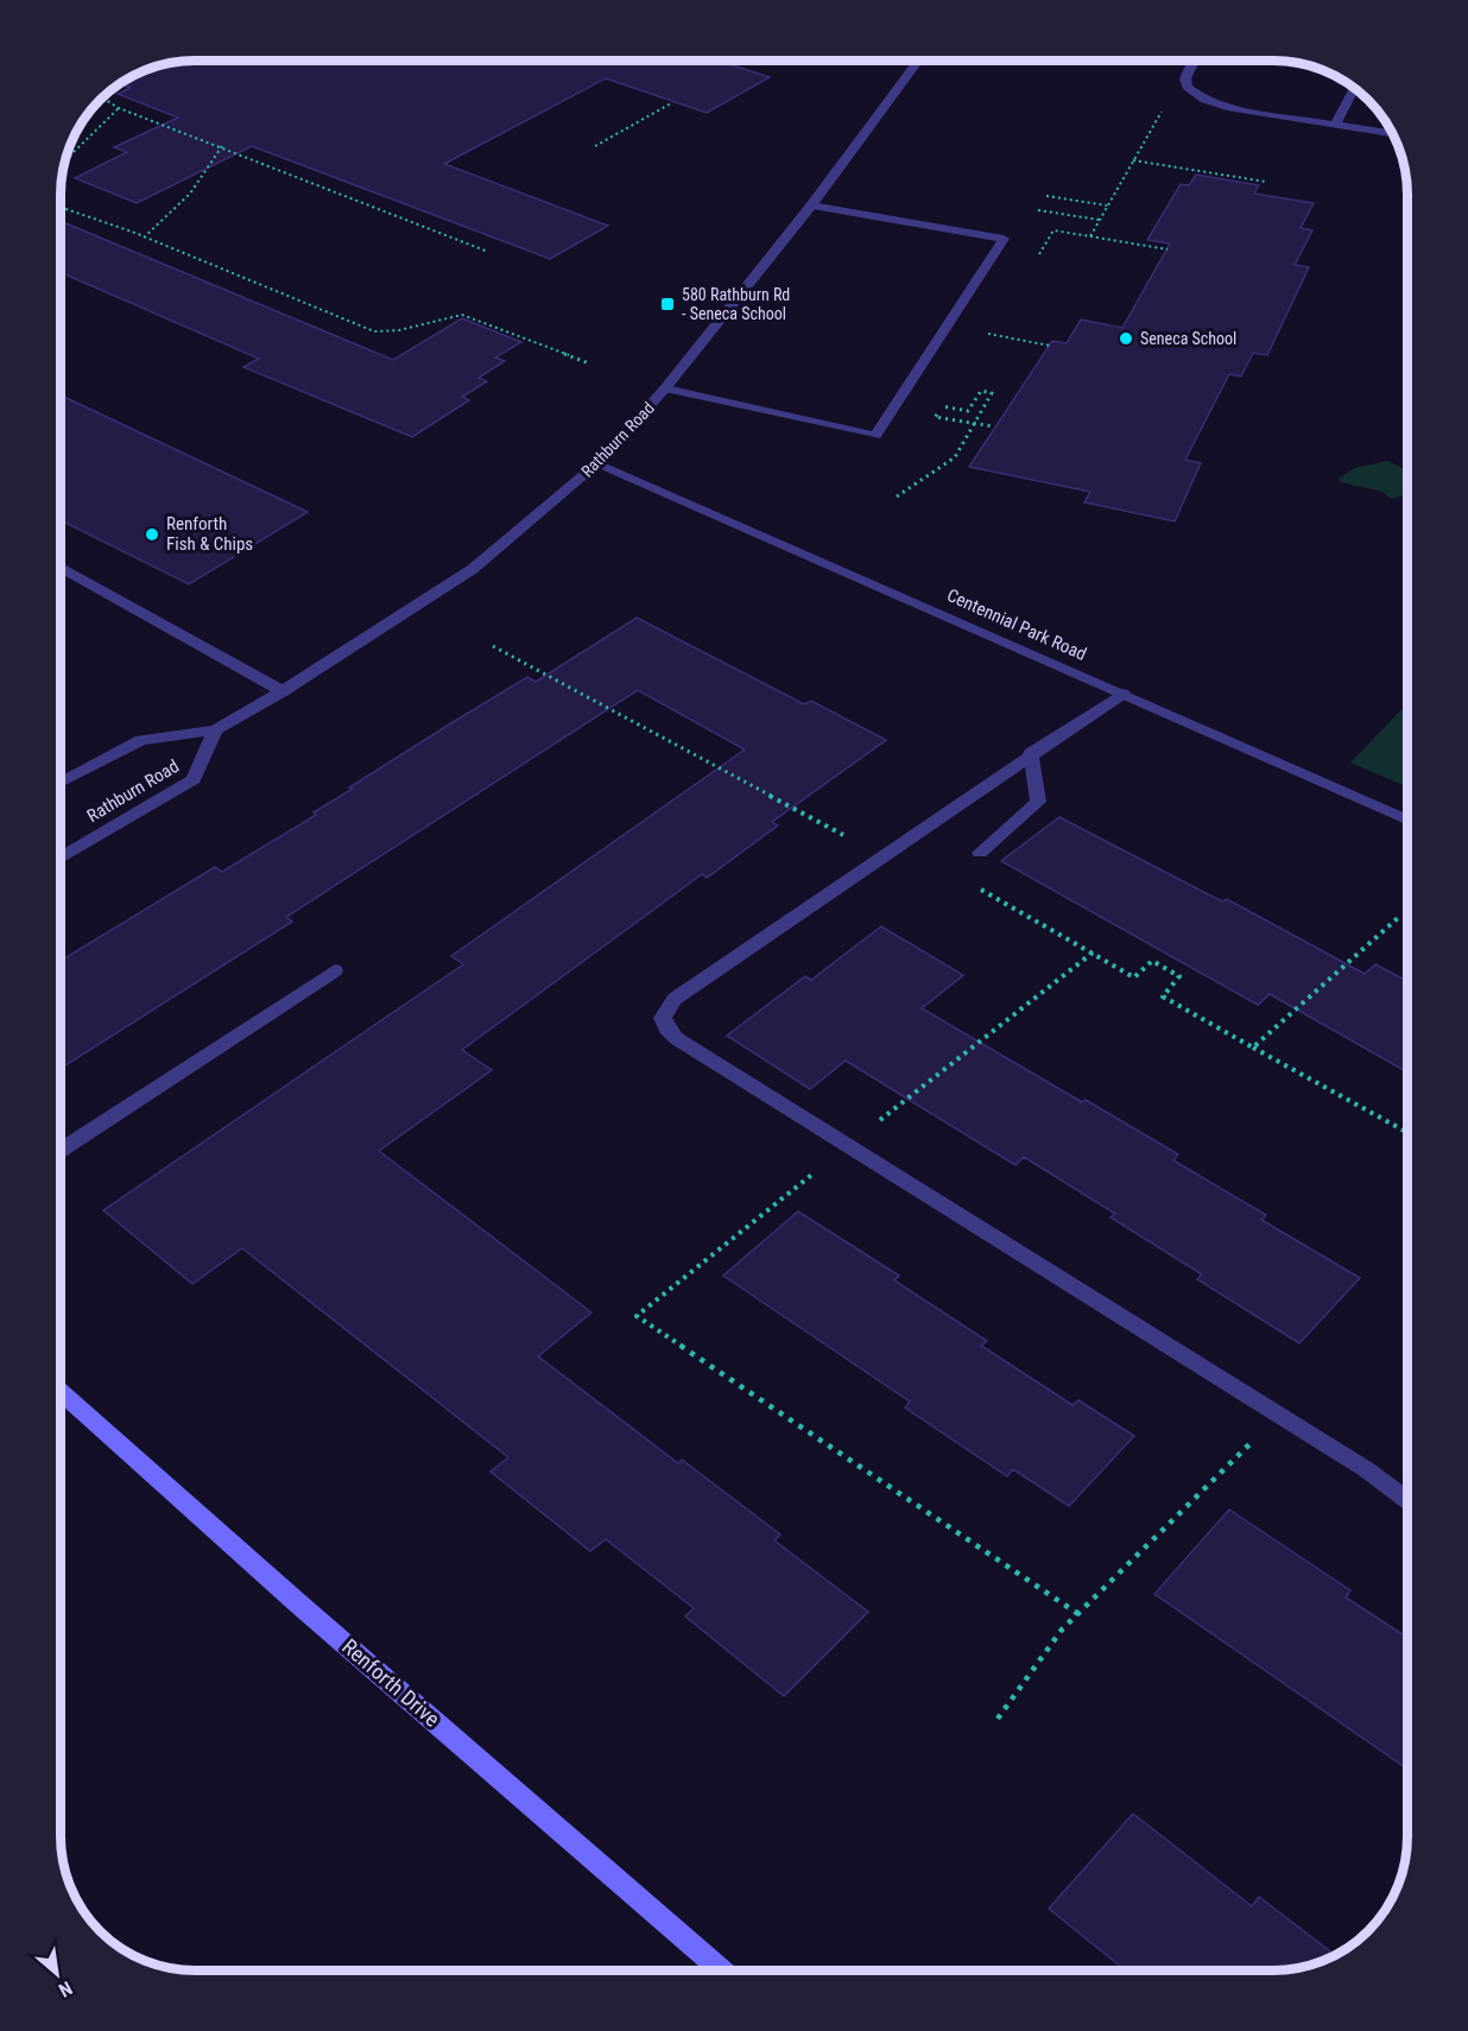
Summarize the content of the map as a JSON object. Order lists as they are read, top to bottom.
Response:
{
  "streets": {
    "main road": ["Renforth Drive"],
    "street": ["Rathburn Road", "Centennial Park Road"]
  },
  "crossings": [
    ["Rathburn Road", "Centennial Park Road"]
  ],
  "places": {
    "transit": ["580 Rathburn Rd - Seneca School"],
    "other": ["Seneca School", "Renforth Fish & Chips"]
  },
  "north": "bottom right"
}
